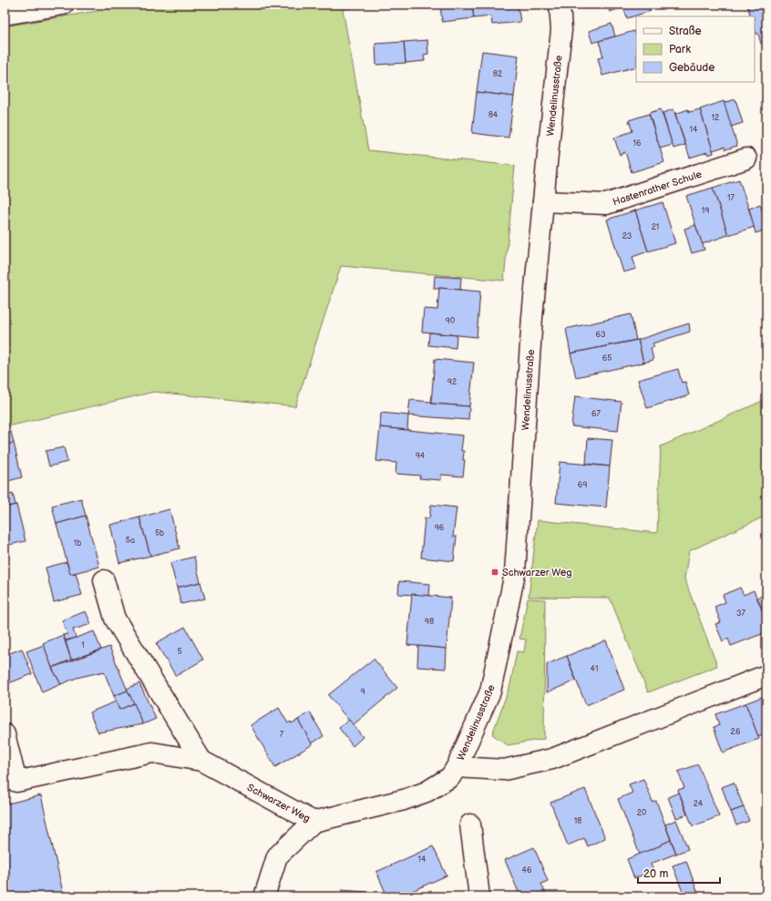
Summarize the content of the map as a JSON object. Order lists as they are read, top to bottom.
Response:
{
  "streets": {
    "street": ["Wendelinusstraße", "Hastenrather Schule", "Schwarzer Weg"]
  },
  "crossings": [
    ["Wendelinusstraße", "Hastenrather Schule"],
    ["Wendelinusstraße", "Schwarzer Weg"]
  ],
  "places": {
    "transit": ["Schwarzer Weg"]
  },
  "house_numbers": [
    "82",
    "84",
    "12",
    "14",
    "16",
    "17",
    "19",
    "21",
    "23",
    "90",
    "63",
    "65",
    "92",
    "67",
    "94",
    "69",
    "96",
    "5b",
    "5a",
    "1b",
    "37",
    "98",
    "1",
    "5",
    "41",
    "9",
    "26",
    "7",
    "24",
    "20",
    "18",
    "14",
    "46"
  ],
  "legend": ["Straße", "Park", "Gebäude"],
  "scale_bar": "20 m"
}
